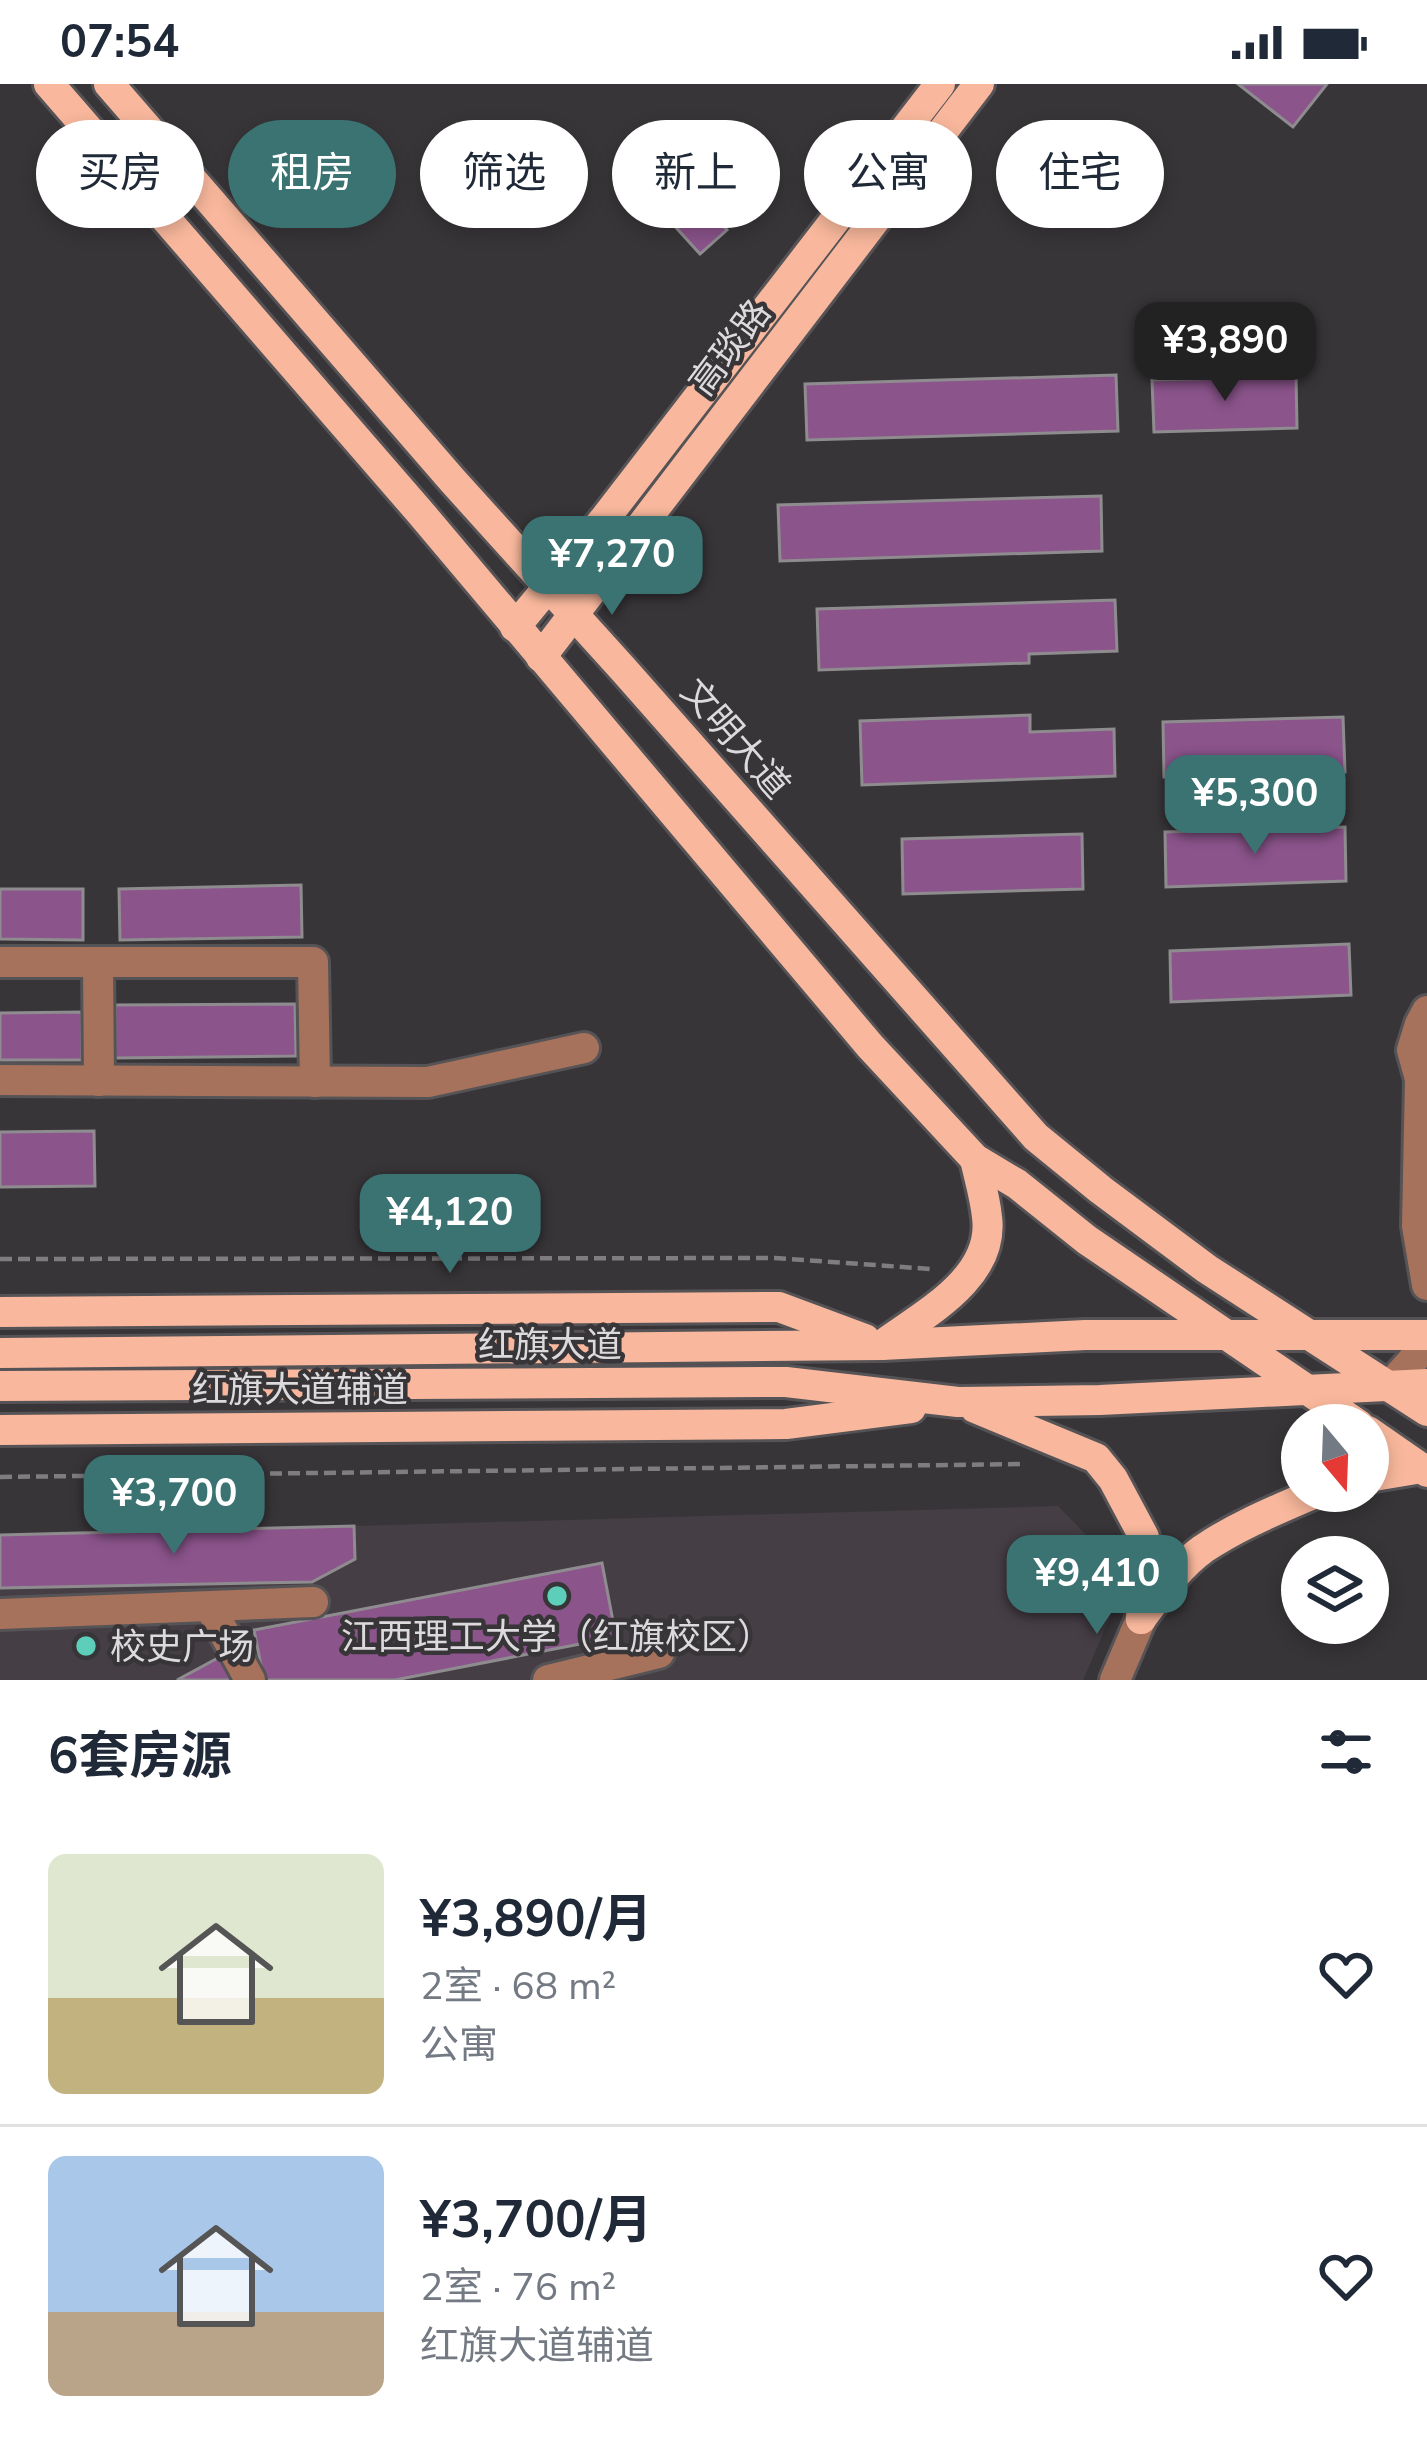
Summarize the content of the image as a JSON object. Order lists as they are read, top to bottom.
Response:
{
  "streets": {
    "main road": [
      "高琰路",
      "文明大道",
      "红旗大道",
      "红旗大道辅道"
    ]
  },
  "crossings": [
    ["高琰路", "文明大道"],
    ["文明大道", "红旗大道"],
    ["红旗大道", "红旗大道辅道"]
  ],
  "places": ["江西理工大学（红旗校区）", "校史广场"],
  "north": "bottom",
  "page": {
    "status": "07:54",
    "chip": [
      "买房",
      "租房",
      "筛选",
      "新上",
      "公寓",
      "住宅"
    ],
    "price": [
      "¥3,890",
      "¥7,270",
      "¥5,300",
      "¥4,120",
      "¥3,700",
      "¥9,410"
    ],
    "heading": "6套房源",
    "list": [
      {
        "name": "¥3,890/月",
        "note": "2室 · 68 m² · 公寓"
      },
      {
        "name": "¥3,700/月",
        "note": "2室 · 76 m² · 红旗大道辅道"
      }
    ]
  }
}
